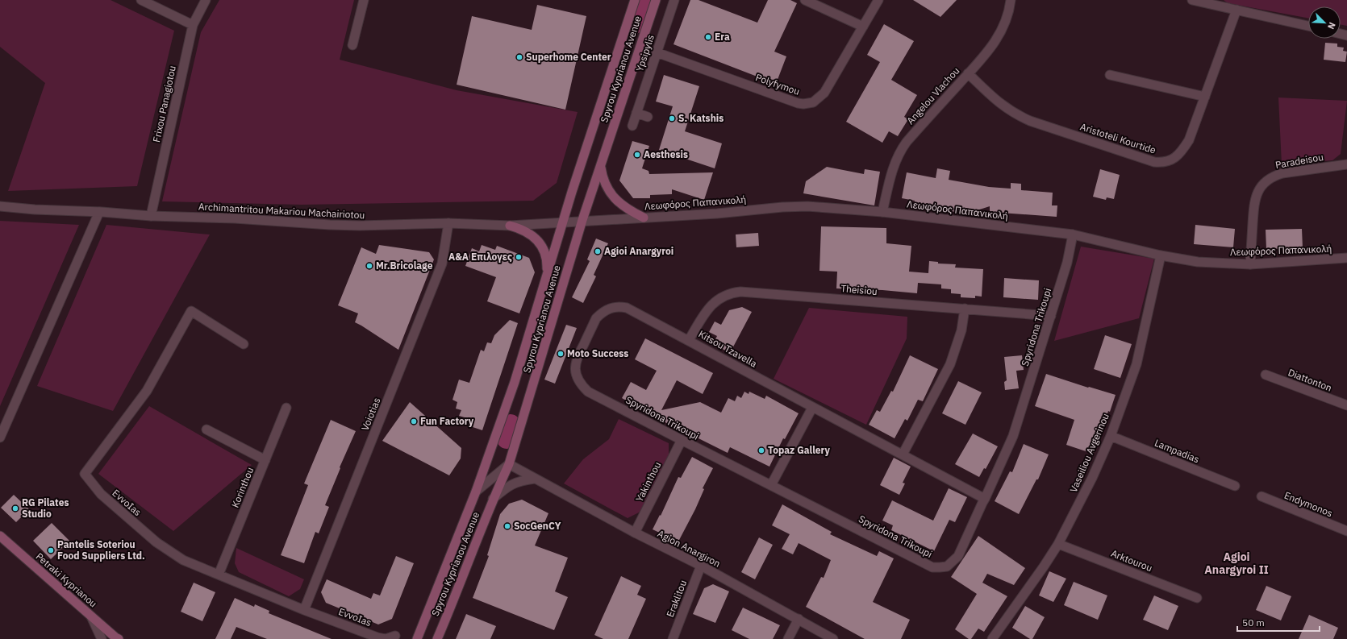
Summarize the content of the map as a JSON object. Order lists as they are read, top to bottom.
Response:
{
  "streets": {
    "main road": ["Spyrou Kyprianou Avenue", "Petraki Kyprianou"],
    "street": [
      "Ypsipylis",
      "Polyfymou",
      "Angelou Vlachou",
      "Frixou Panagiotou",
      "Aristoteli Kourtide",
      "Paradeisou",
      "Λεωφόρος Παπανικολή",
      "Archimantritou Makariou Machairiotou",
      "Theisiou",
      "Spyridona Trikoupi",
      "Kitsou Tzavella",
      "Diattonton",
      "Voiotias",
      "Lampadias",
      "Vaseiliou Avgerinou",
      "Yakinthou",
      "Korinthou",
      "EvvoIas",
      "Endymonos",
      "Agion Anargiron",
      "Arktourou",
      "Eraklitou"
    ]
  },
  "crossings": [
    ["Ypsipylis", "Polyfymou"],
    ["Spyrou Kyprianou Avenue", "Λεωφόρος Παπανικολή"],
    ["Spyrou Kyprianou Avenue", "Archimantritou Makariou Machairiotou"],
    ["Spyrou Kyprianou Avenue", "Agion Anargiron"],
    ["Angelou Vlachou", "Aristoteli Kourtide"],
    ["Angelou Vlachou", "Λεωφόρος Παπανικολή"],
    ["Frixou Panagiotou", "Archimantritou Makariou Machairiotou"],
    ["Paradeisou", "Λεωφόρος Παπανικολή"],
    ["Λεωφόρος Παπανικολή", "Archimantritou Makariou Machairiotou"],
    ["Λεωφόρος Παπανικολή", "Spyridona Trikoupi"],
    ["Λεωφόρος Παπανικολή", "Vaseiliou Avgerinou"],
    ["Archimantritou Makariou Machairiotou", "Voiotias"],
    ["Theisiou", "Spyridona Trikoupi"],
    ["Theisiou", "Kitsou Tzavella"],
    ["Spyridona Trikoupi", "Kitsou Tzavella"],
    ["Spyridona Trikoupi", "Yakinthou"],
    ["Voiotias", "EvvoIas"],
    ["Lampadias", "Vaseiliou Avgerinou"],
    ["Vaseiliou Avgerinou", "Arktourou"],
    ["Yakinthou", "Agion Anargiron"],
    ["Korinthou", "EvvoIas"],
    ["Agion Anargiron", "Eraklitou"]
  ],
  "districts": ["Agioi Anargyroi II"],
  "places": [
    "Era",
    "Superhome Center",
    "S. Katshis",
    "Aesthesis",
    "Agioi Anargyroi",
    "Α&Α Επιλογες",
    "Mr.Bricolage",
    "Moto Success",
    "Fun Factory",
    "Topaz Gallery",
    "RG Pilates Studio",
    "SocGenCY",
    "Pantelis Soteriou Food Suppliers Ltd."
  ],
  "scale_bar": "50 m",
  "north": "bottom right"
}
